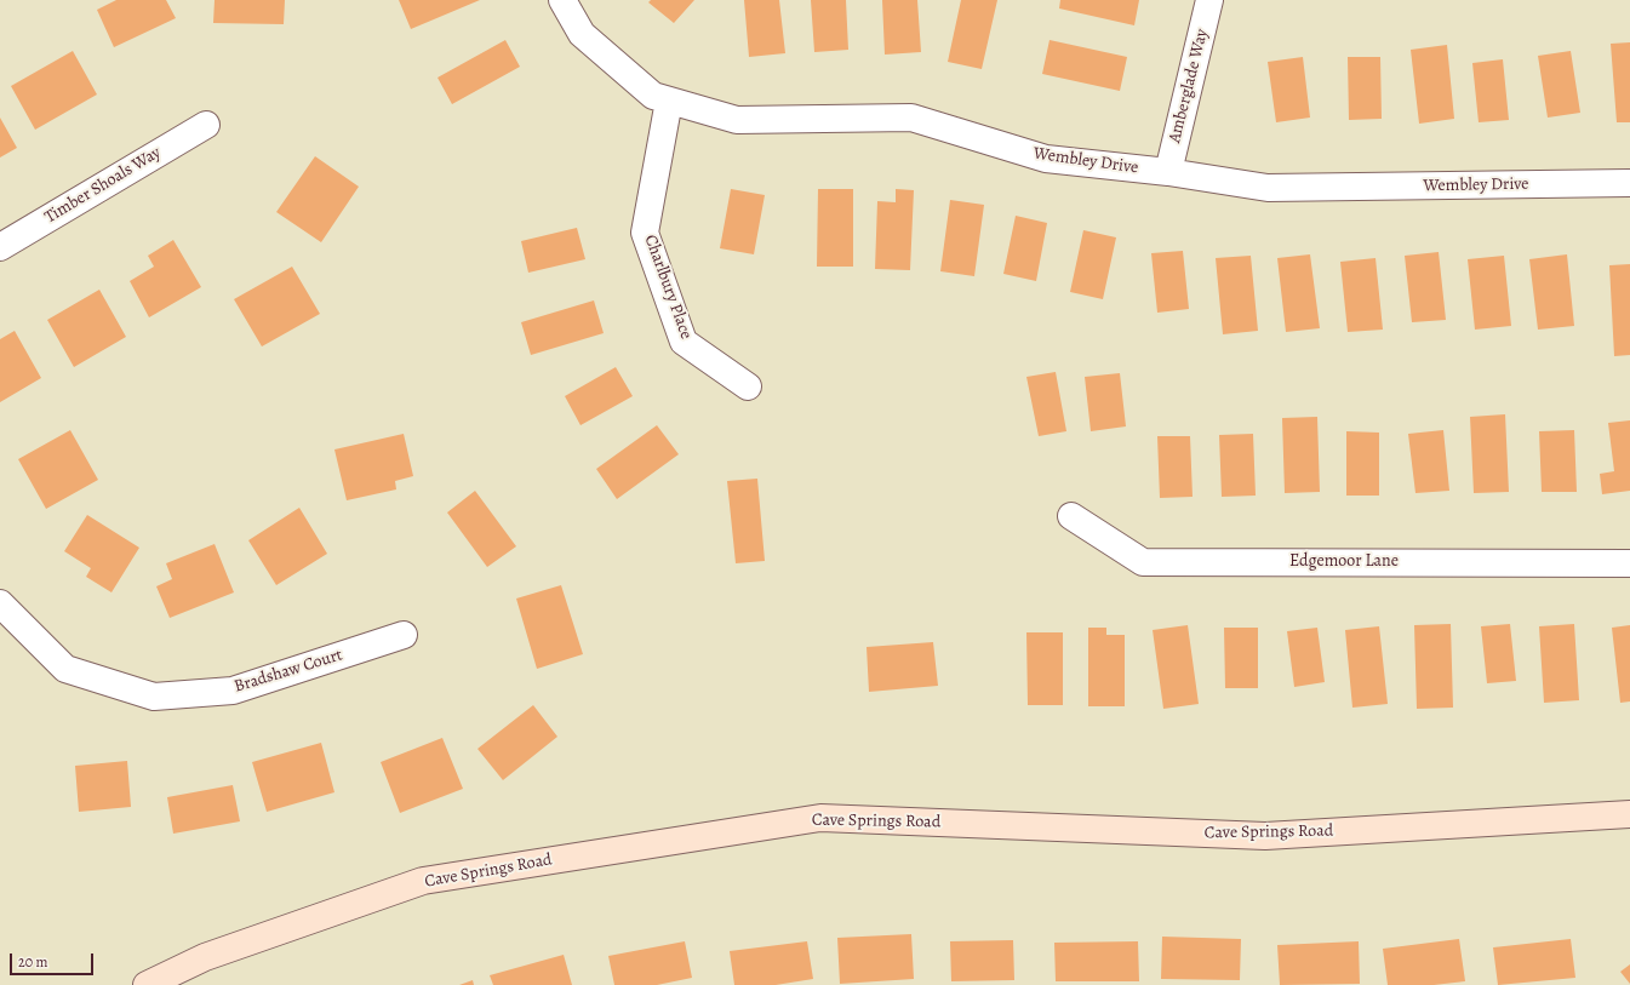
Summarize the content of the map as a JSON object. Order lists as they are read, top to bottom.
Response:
{
  "streets": {
    "street": [
      "Amberglade Way",
      "Wembley Drive",
      "Timber Shoals Way",
      "Charlbury Place",
      "Edgemoor Lane",
      "Bradshaw Court",
      "Cave Springs Road"
    ]
  },
  "crossings": [
    ["Amberglade Way", "Wembley Drive"],
    ["Wembley Drive", "Charlbury Place"]
  ],
  "scale_bar": "20 m"
}
